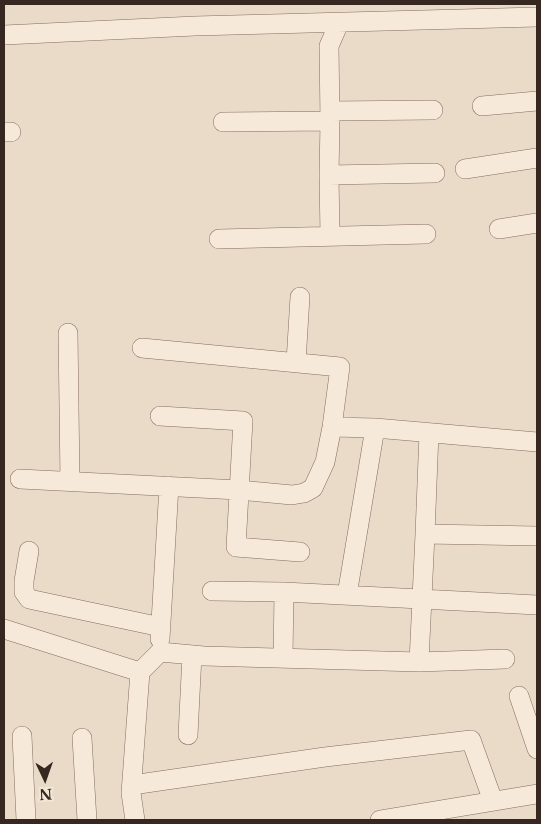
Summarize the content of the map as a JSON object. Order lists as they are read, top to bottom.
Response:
{
  "north": "bottom"
}
